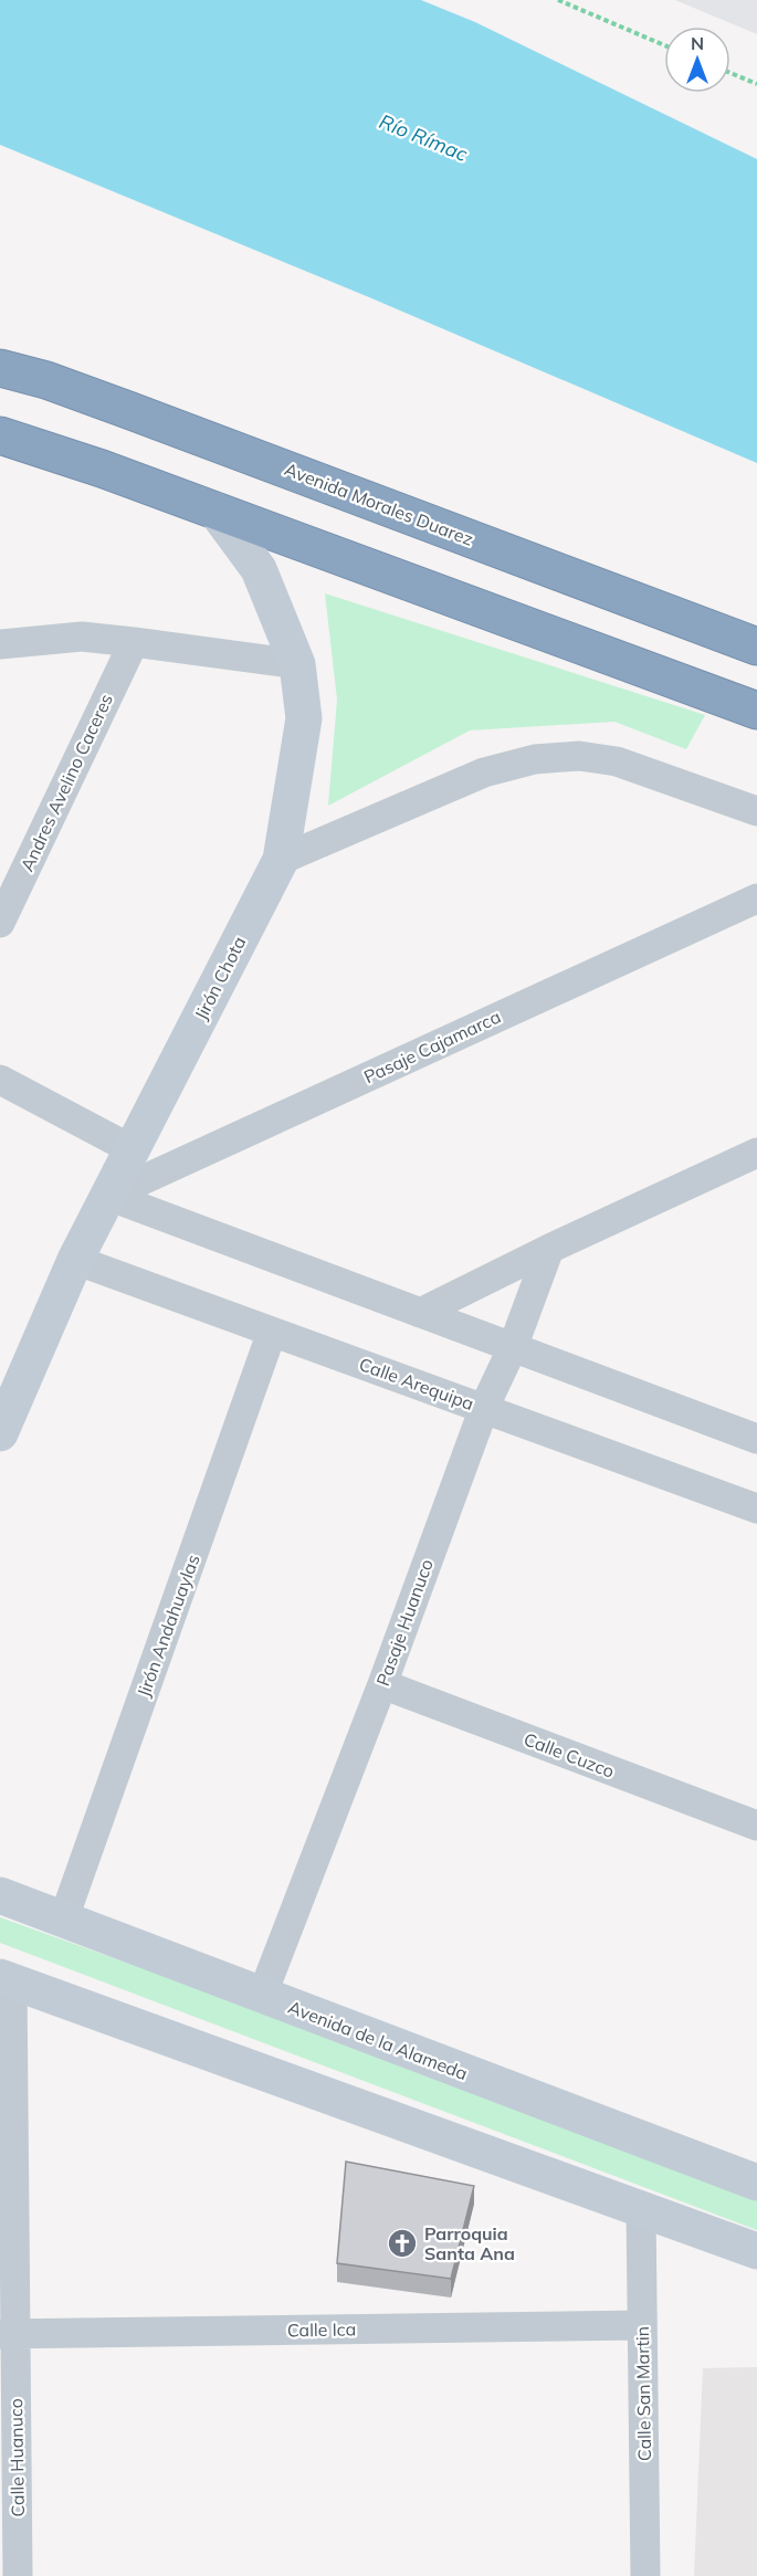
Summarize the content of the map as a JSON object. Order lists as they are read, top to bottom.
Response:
{
  "streets": {
    "highway": ["Avenida Morales Duarez"],
    "street": [
      "Andres Avelino Caceres",
      "Jirón Chota",
      "Pasaje Cajamarca",
      "Calle Arequipa",
      "Pasaje Huanuco",
      "Jirón Andahuaylas",
      "Calle Cuzco",
      "Avenida de la Alameda",
      "Calle Ica",
      "Calle San Martin",
      "Calle Huanuco"
    ]
  },
  "crossings": [
    ["Jirón Chota", "Pasaje Cajamarca"],
    ["Jirón Chota", "Calle Arequipa"],
    ["Calle Arequipa", "Pasaje Huanuco"],
    ["Calle Arequipa", "Jirón Andahuaylas"],
    ["Pasaje Huanuco", "Calle Cuzco"],
    ["Pasaje Huanuco", "Avenida de la Alameda"],
    ["Jirón Andahuaylas", "Avenida de la Alameda"],
    ["Calle Ica", "Calle San Martin"],
    ["Calle Ica", "Calle Huanuco"]
  ],
  "water": ["Río Rímac"],
  "places": {
    "church": ["Parroquia Santa Ana"]
  },
  "north": "top"
}
